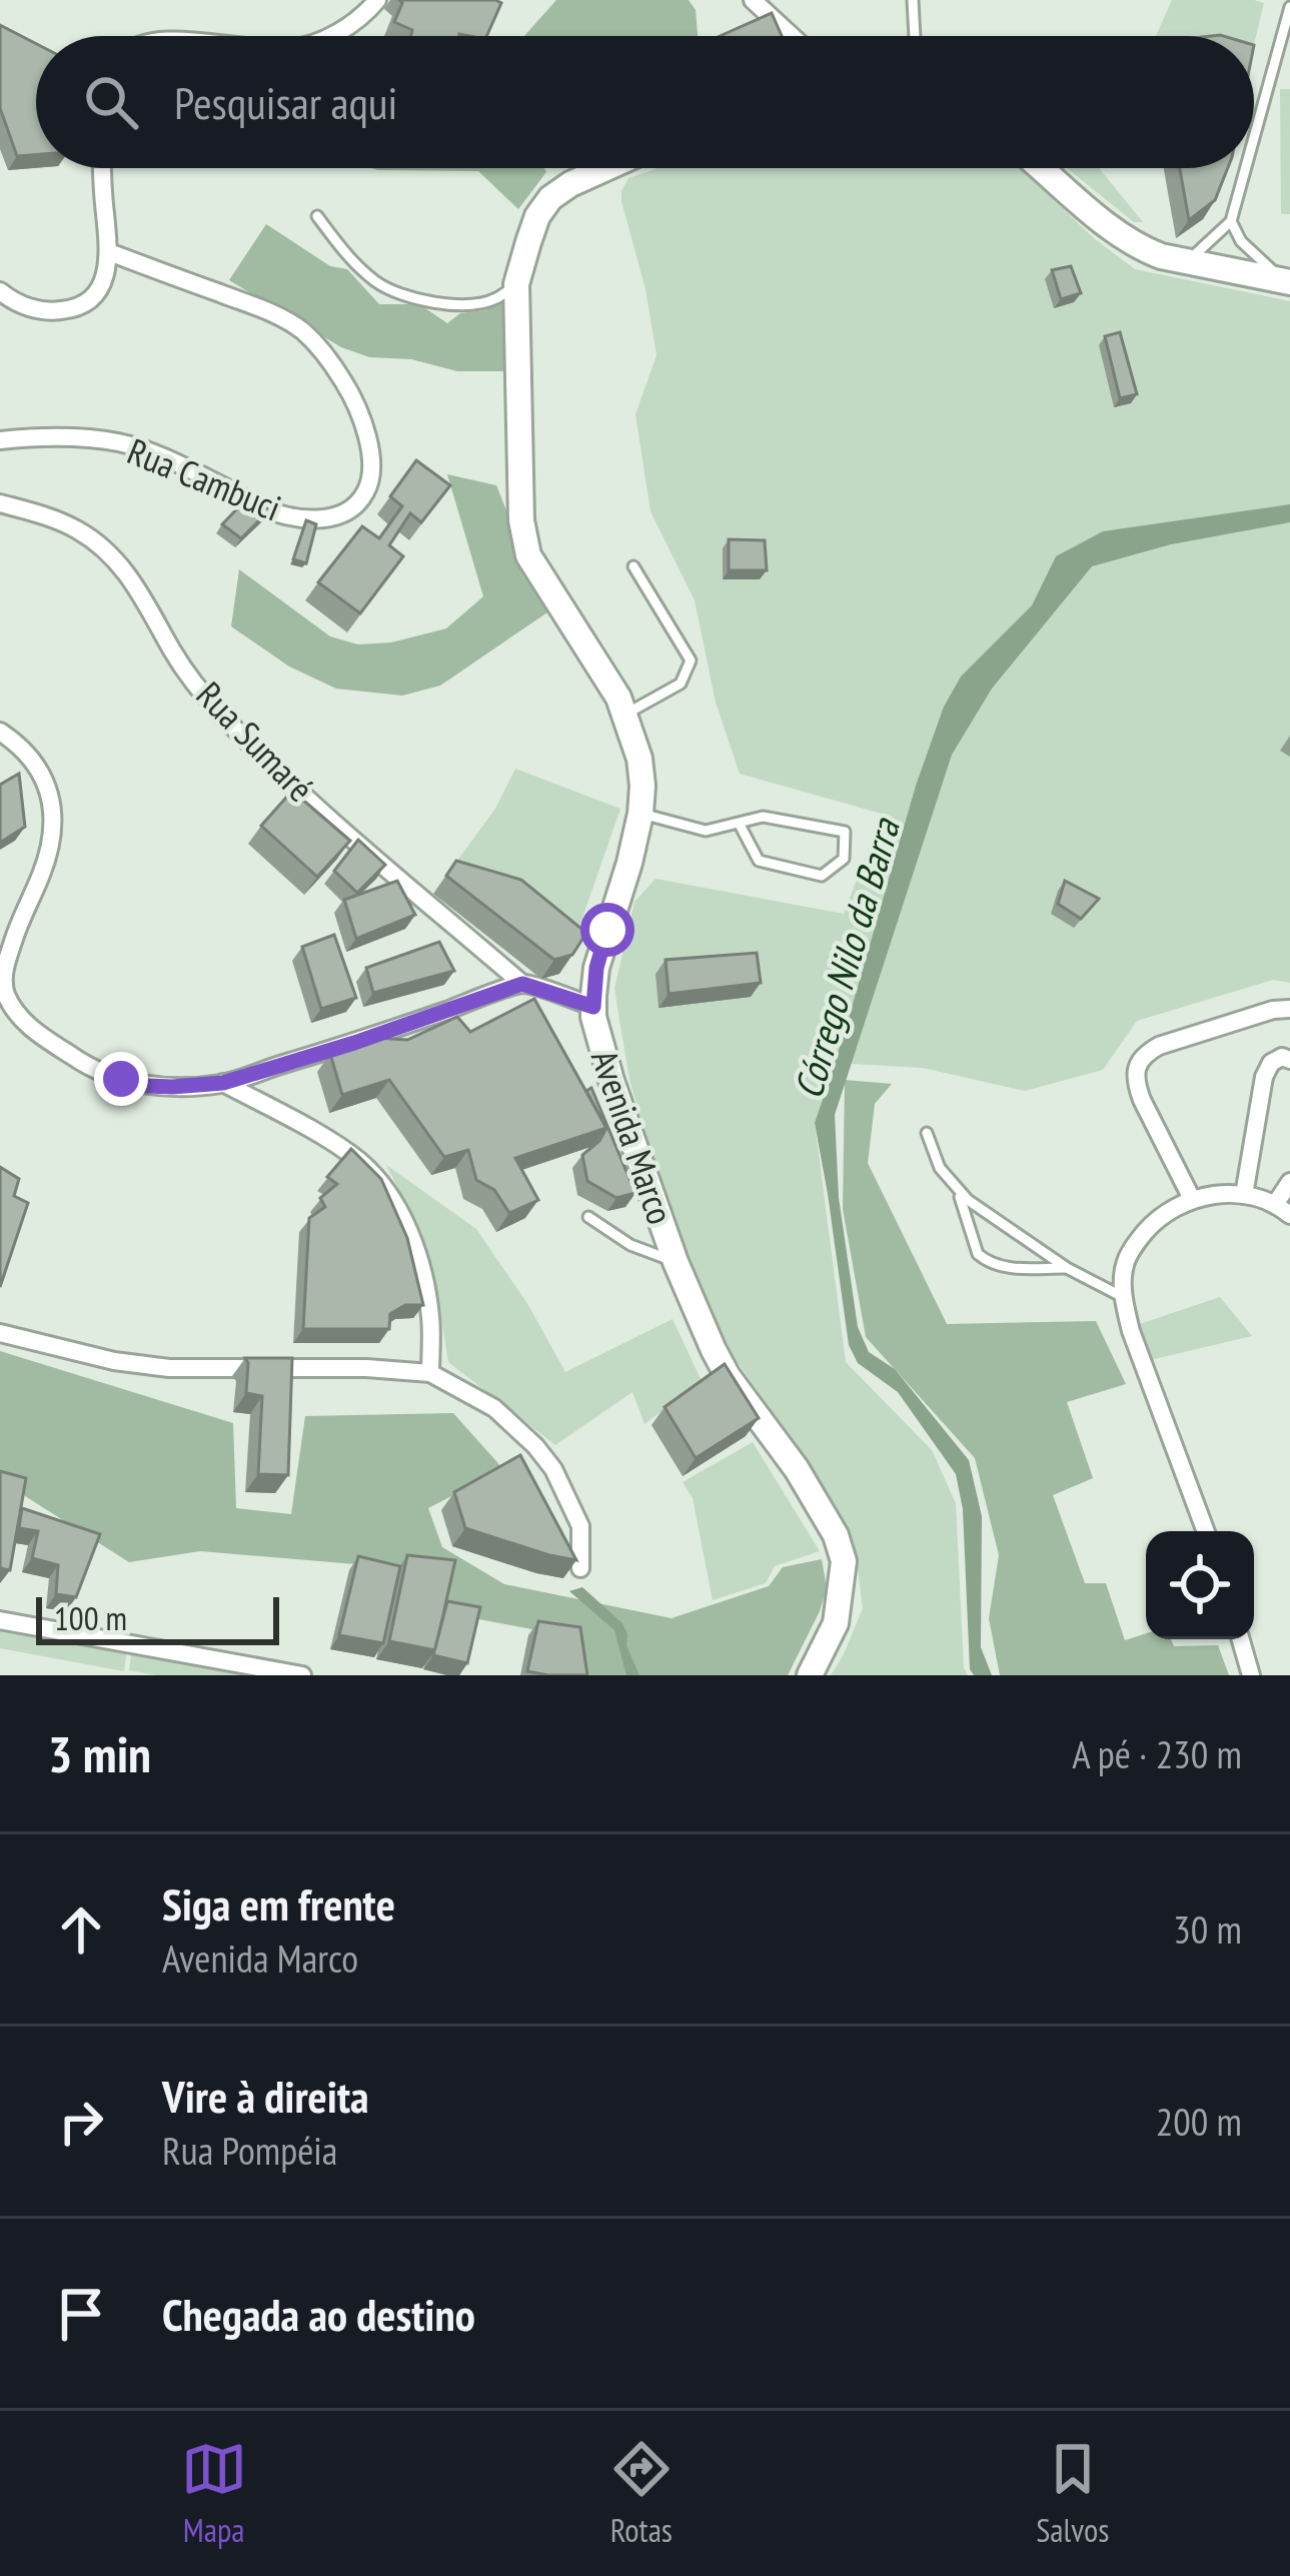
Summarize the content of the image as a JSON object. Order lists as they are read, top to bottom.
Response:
{
  "streets": {
    "main road": ["Avenida Marco"],
    "street": ["Rua Cambuci", "Rua Sumaré"]
  },
  "water": ["Córrego Nilo da Barra"],
  "scale_bar": "100 m",
  "page": {
    "search": "Pesquisar aqui",
    "scale": "100 m",
    "heading": ["3 min", "A pé · 230 m"],
    "list": [
      ["Siga em frente", "Avenida Marco", "30 m"],
      ["Vire à direita", "Rua Pompéia", "200 m"],
      "Chegada ao destino"
    ],
    "nav": ["Mapa", "Rotas", "Salvos"]
  }
}
